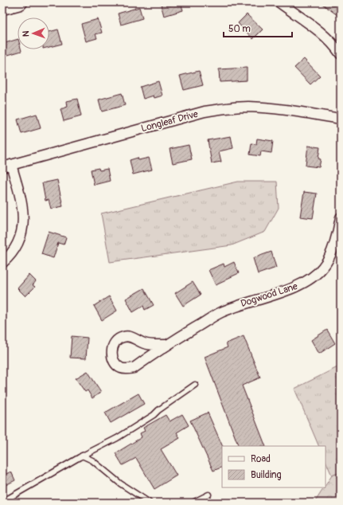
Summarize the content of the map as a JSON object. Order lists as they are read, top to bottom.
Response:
{
  "streets": {
    "street": ["Longleaf Drive", "Dogwood Lane"]
  },
  "legend": ["Road", "Building"],
  "scale_bar": "50 m",
  "north": "left"
}
